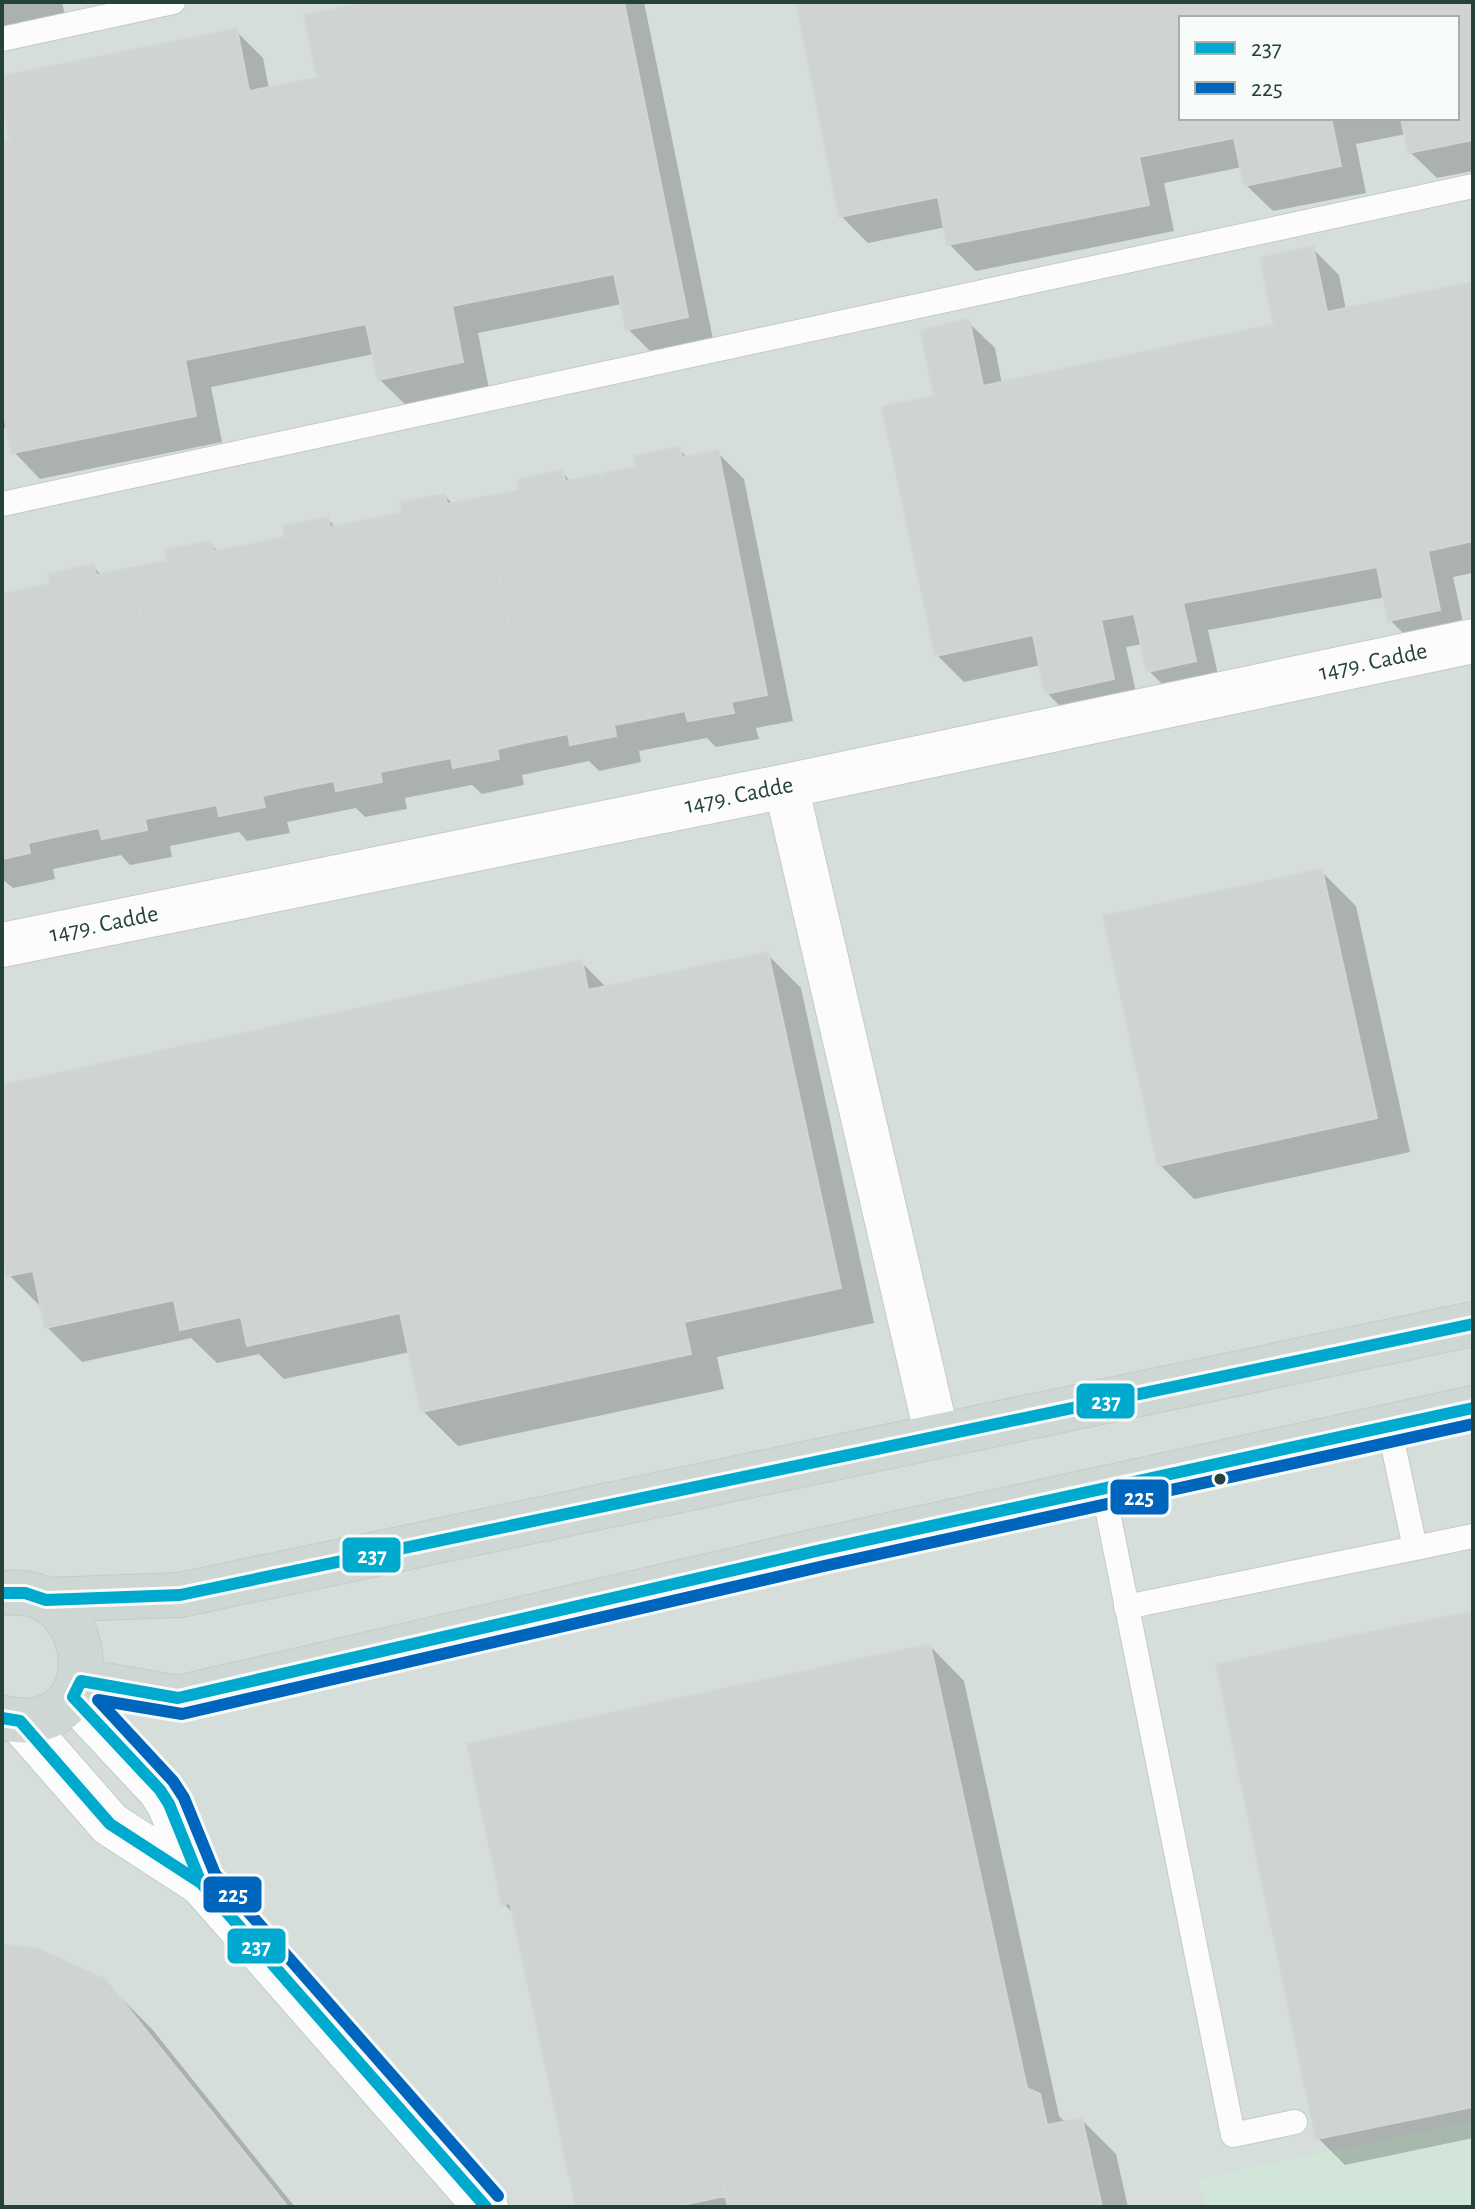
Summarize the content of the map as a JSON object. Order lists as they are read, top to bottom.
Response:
{
  "streets": {
    "street": ["1479. Cadde"]
  },
  "lines": ["transit line 237", "transit line 225"],
  "legend": ["237", "225"]
}
